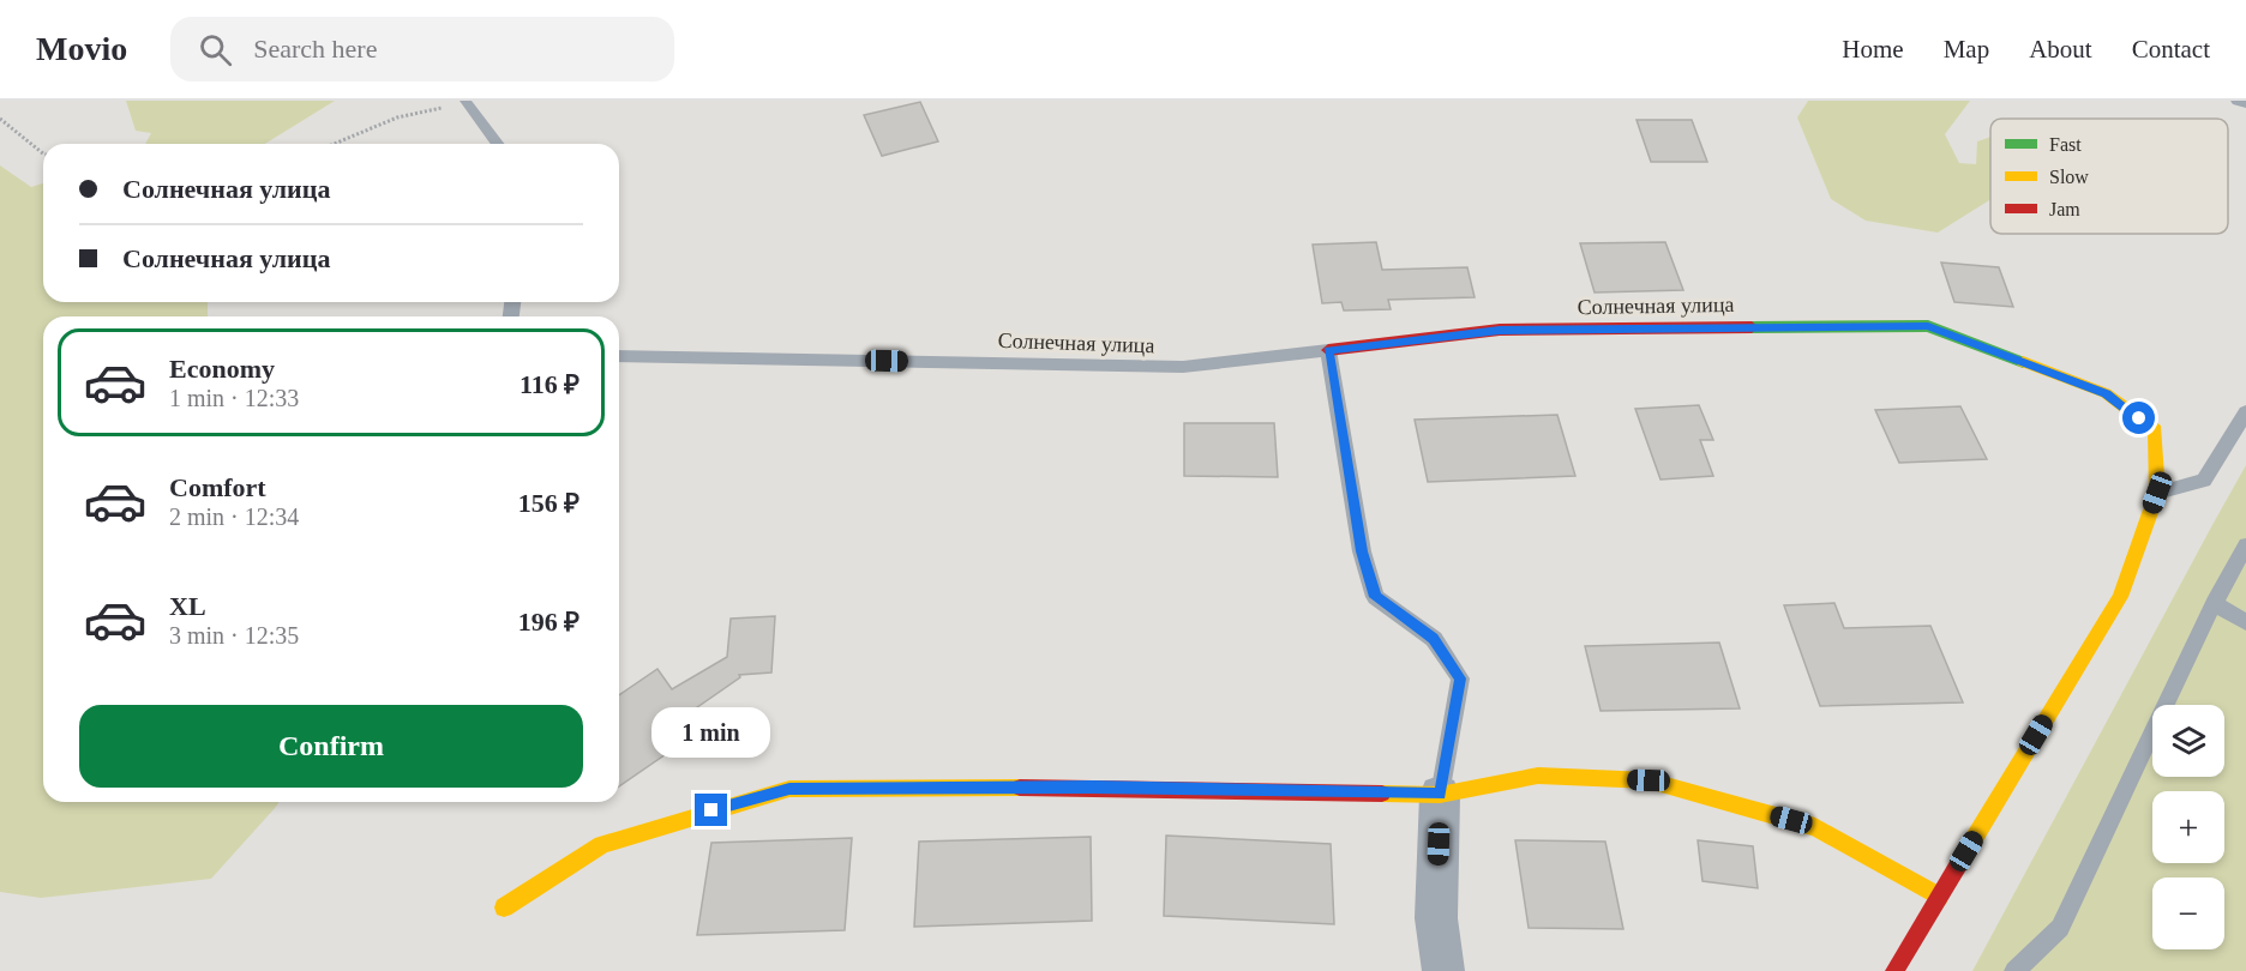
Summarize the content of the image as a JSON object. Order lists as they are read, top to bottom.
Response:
{
  "streets": {
    "street": ["Солнечная улица"]
  },
  "legend": ["Fast", "Slow", "Jam"],
  "page": {
    "header": "Movio",
    "search": "Search here",
    "nav": [
      "Home",
      "Map",
      "About",
      "Contact"
    ],
    "banner": ["Солнечная улица", "Солнечная улица"],
    "list": [
      {
        "name": "Economy",
        "note": "1 min · 12:33",
        "value": "116 ₽"
      },
      {
        "name": "Comfort",
        "note": "2 min · 12:34",
        "value": "156 ₽"
      },
      {
        "name": "XL",
        "note": "3 min · 12:35",
        "value": "196 ₽"
      }
    ],
    "buttons": "Confirm",
    "map_buttons": ["+", "−"],
    "bubble": "1 min"
  }
}
